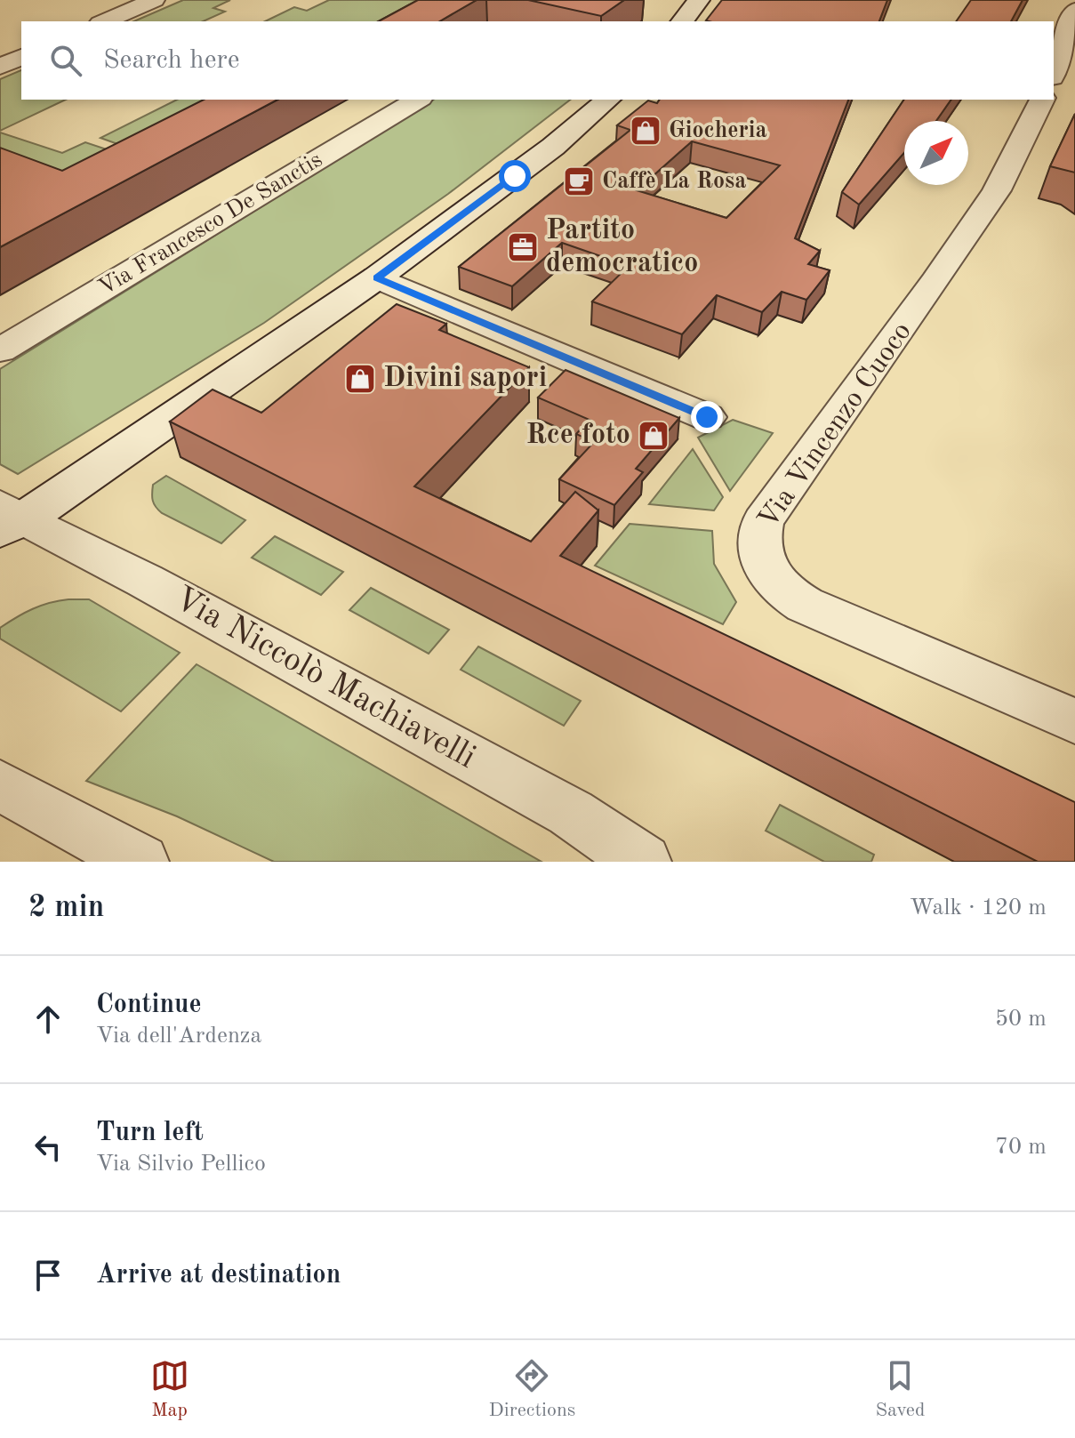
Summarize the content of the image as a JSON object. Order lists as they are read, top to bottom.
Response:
{
  "streets": {
    "street": ["Via Francesco De Sanctis", "Via Vincenzo Cuoco", "Via Niccolò Machiavelli"]
  },
  "places": {
    "shop": ["Giocheria", "Divini sapori", "Rce foto"],
    "cafe": ["Caffè La Rosa"],
    "office": ["Partito democratico"]
  },
  "north": "top right",
  "page": {
    "search": "Search here",
    "heading": ["2 min", "Walk · 120 m"],
    "list": [
      ["Continue", "Via dell'Ardenza", "50 m"],
      ["Turn left", "Via Silvio Pellico", "70 m"],
      "Arrive at destination"
    ],
    "nav": ["Map", "Directions", "Saved"]
  }
}
